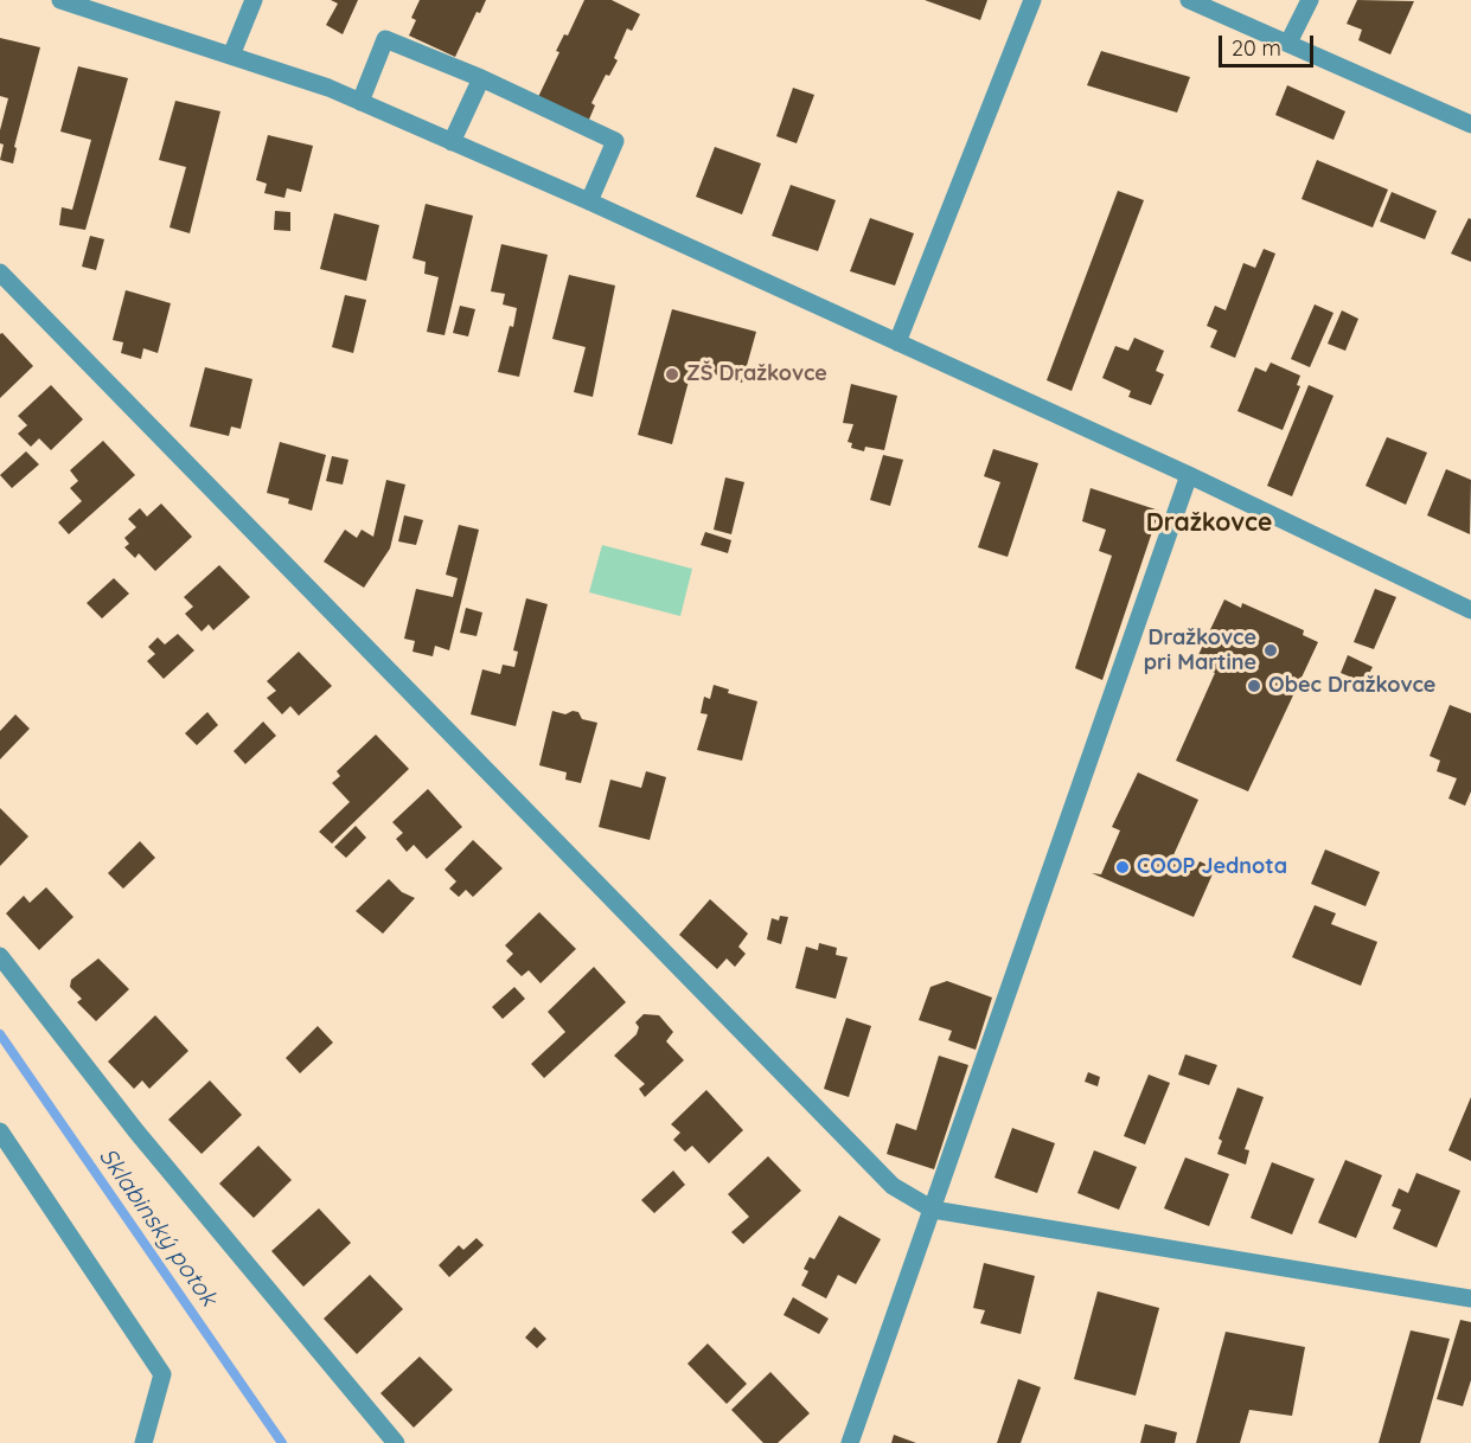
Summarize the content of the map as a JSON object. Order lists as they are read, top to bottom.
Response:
{
  "districts": ["Dražkovce"],
  "water": ["Sklabinský potok"],
  "places": [
    "ZŠ Dražkovce",
    "Dražkovce pri Martine",
    "Obec Dražkovce",
    "COOP Jednota"
  ],
  "scale_bar": "20 m"
}
